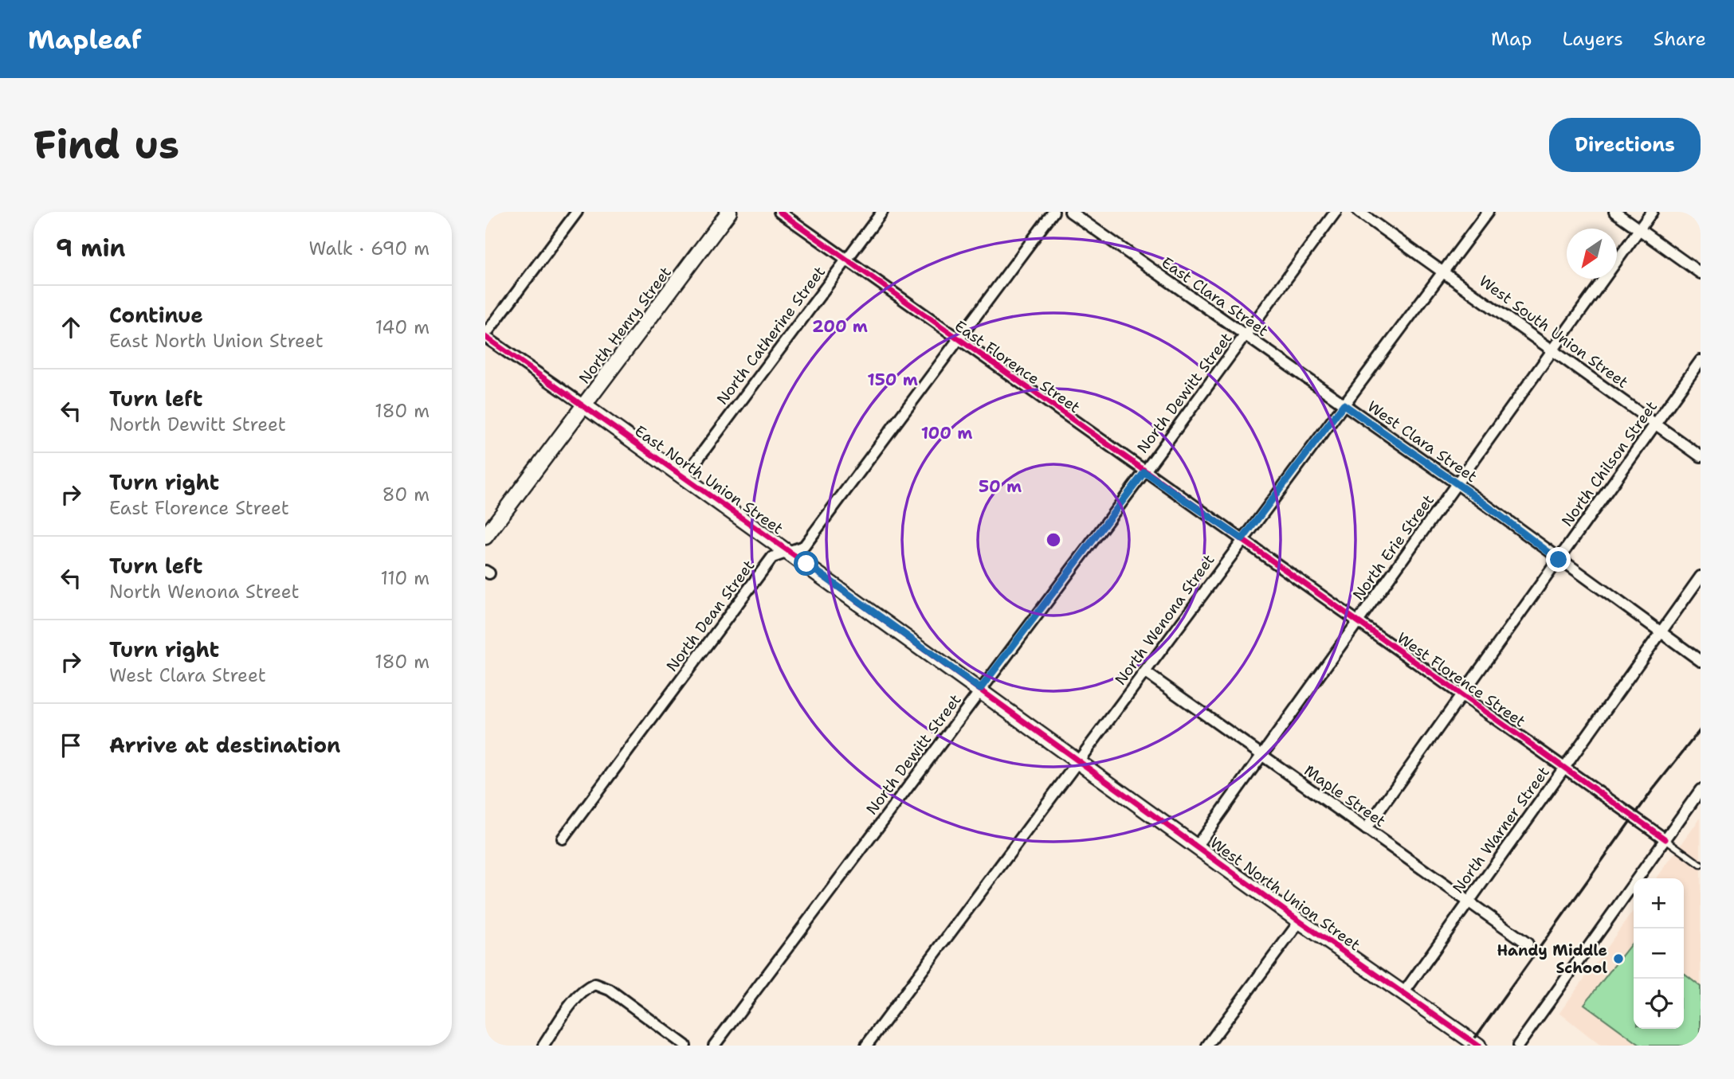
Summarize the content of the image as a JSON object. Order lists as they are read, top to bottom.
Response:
{
  "streets": {
    "street": [
      "East Clara Street",
      "North Henry Street",
      "West South Union Street",
      "North Catherine Street",
      "East Florence Street",
      "North Dewitt Street",
      "West Clara Street",
      "North Chilson Street",
      "East North Union Street",
      "North Erie Street",
      "North Dean Street",
      "North Wenona Street",
      "West Florence Street",
      "Maple Street",
      "North Warner Street",
      "West North Union Street"
    ]
  },
  "crossings": [
    ["East Clara Street", "North Dewitt Street"],
    ["East Clara Street", "West Clara Street"],
    ["East Clara Street", "North Wenona Street"],
    ["North Henry Street", "East North Union Street"],
    ["West South Union Street", "North Chilson Street"],
    ["West South Union Street", "North Erie Street"],
    ["West South Union Street", "North Wenona Street"],
    ["North Catherine Street", "East Florence Street"],
    ["North Catherine Street", "East North Union Street"],
    ["East Florence Street", "North Dewitt Street"],
    ["East Florence Street", "North Dean Street"],
    ["East Florence Street", "North Wenona Street"],
    ["East Florence Street", "West Florence Street"],
    ["North Dewitt Street", "East North Union Street"],
    ["West Clara Street", "North Chilson Street"],
    ["West Clara Street", "North Erie Street"],
    ["West Clara Street", "North Wenona Street"],
    ["West Clara Street", "North Warner Street"],
    ["North Chilson Street", "West Florence Street"],
    ["North Chilson Street", "Maple Street"],
    ["East North Union Street", "North Dean Street"],
    ["East North Union Street", "North Wenona Street"],
    ["East North Union Street", "West North Union Street"],
    ["North Erie Street", "West Florence Street"],
    ["North Erie Street", "Maple Street"],
    ["North Erie Street", "West North Union Street"],
    ["North Wenona Street", "West Florence Street"],
    ["North Wenona Street", "Maple Street"],
    ["North Wenona Street", "West North Union Street"],
    ["West Florence Street", "North Warner Street"],
    ["Maple Street", "North Warner Street"],
    ["North Warner Street", "West North Union Street"]
  ],
  "places": ["Handy Middle School"],
  "north": "bottom left",
  "page": {
    "header": "Mapleaf",
    "nav": ["Map", "Layers", "Share"],
    "buttons": "Directions",
    "title": "Find us",
    "heading": ["9 min", "Walk · 690 m"],
    "list": [
      ["Continue", "East North Union Street", "140 m"],
      ["Turn left", "North Dewitt Street", "180 m"],
      ["Turn right", "East Florence Street", "80 m"],
      ["Turn left", "North Wenona Street", "110 m"],
      ["Turn right", "West Clara Street", "180 m"],
      "Arrive at destination"
    ],
    "map_buttons": ["+", "−"]
  },
  "rings": [
    "200 m",
    "150 m",
    "100 m",
    "50 m"
  ]
}
